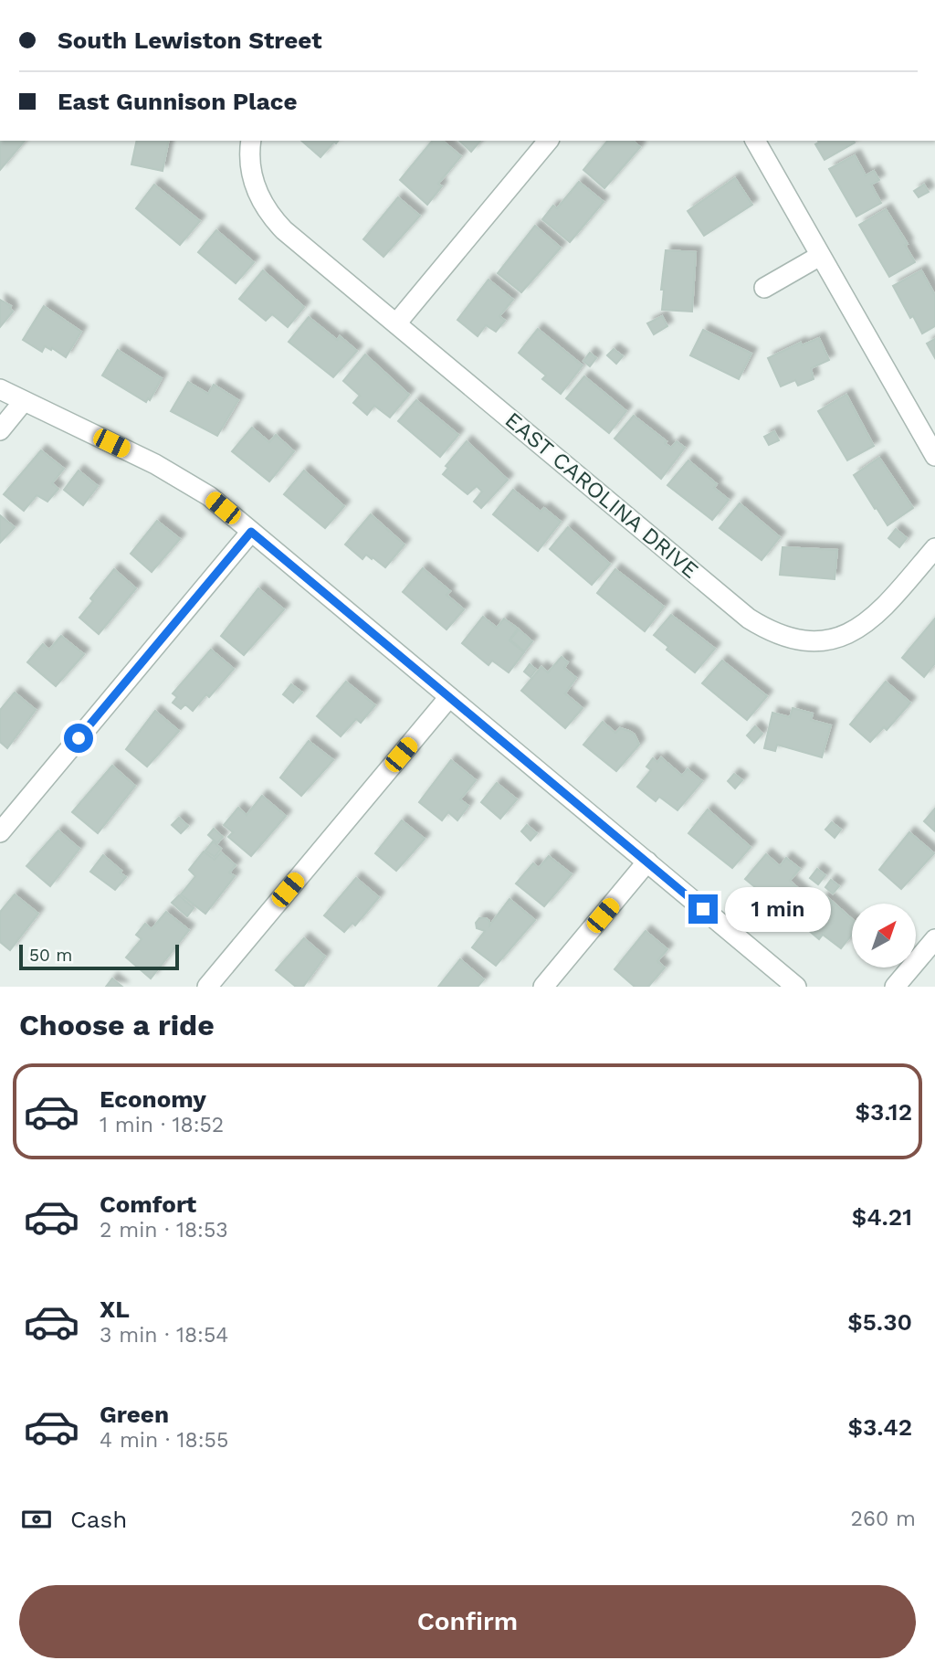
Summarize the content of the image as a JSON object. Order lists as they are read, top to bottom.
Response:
{
  "streets": {
    "street": ["EAST CAROLINA DRIVE"]
  },
  "scale_bar": "50 m",
  "north": "top right",
  "page": {
    "banner": ["South Lewiston Street", "East Gunnison Place"],
    "bubble": "1 min",
    "scale": "50 m",
    "heading": "Choose a ride",
    "list": [
      {
        "name": "Economy",
        "note": "1 min · 18:52",
        "value": "$3.12"
      },
      {
        "name": "Comfort",
        "note": "2 min · 18:53",
        "value": "$4.21"
      },
      {
        "name": "XL",
        "note": "3 min · 18:54",
        "value": "$5.30"
      },
      {
        "name": "Green",
        "note": "4 min · 18:55",
        "value": "$3.42"
      }
    ],
    "pay": ["Cash", "260 m"],
    "buttons": "Confirm"
  }
}
